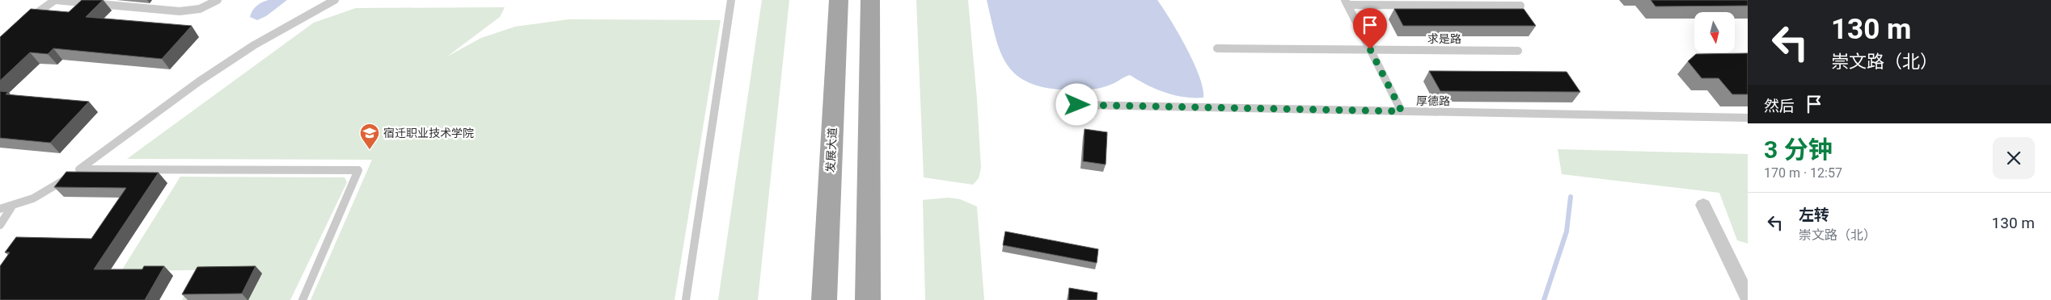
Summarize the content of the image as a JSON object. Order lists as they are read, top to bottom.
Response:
{
  "streets": {
    "main road": ["发展大道"],
    "lane": ["求是路", "厚德路"]
  },
  "places": {
    "school or university": ["宿迁职业技术学院"]
  },
  "north": "bottom",
  "page": {
    "turn": ["130 m", "崇文路（北）"],
    "then": "然后",
    "heading": ["3 分钟", "170 m · 12:57"],
    "list": [
      {
        "name": "左转",
        "note": "崇文路（北）",
        "value": "130 m"
      }
    ]
  }
}
